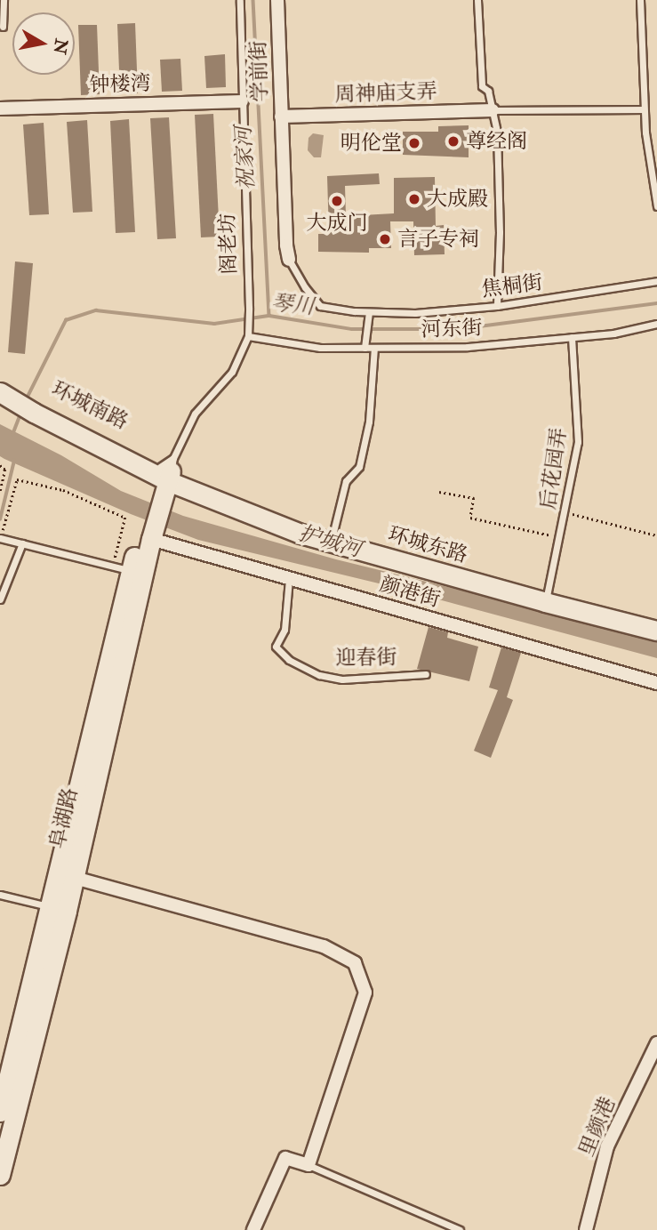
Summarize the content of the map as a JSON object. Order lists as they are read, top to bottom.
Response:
{
  "streets": {
    "main road": ["环城南路", "环城东路", "阜湖路"],
    "street": [
      "学前街",
      "钟楼湾",
      "周神庙支弄",
      "颜港街",
      "里颜港"
    ],
    "lane": [
      "阁老坊",
      "焦桐街",
      "河东街",
      "后花园弄",
      "迎春街"
    ]
  },
  "crossings": [
    ["学前街", "周神庙支弄"],
    ["学前街", "焦桐街"],
    ["钟楼湾", "阁老坊"],
    ["阁老坊", "河东街"],
    ["河东街", "后花园弄"],
    ["环城南路", "环城东路"],
    ["环城南路", "阜湖路"],
    ["后花园弄", "环城东路"],
    ["环城东路", "阜湖路"],
    ["颜港街", "迎春街"],
    ["颜港街", "阜湖路"]
  ],
  "water": ["祝家河", "琴川", "护城河"],
  "places": [
    "尊经阁",
    "明伦堂",
    "大成殿",
    "大成门",
    "言子专祠"
  ],
  "north": "right"
}
